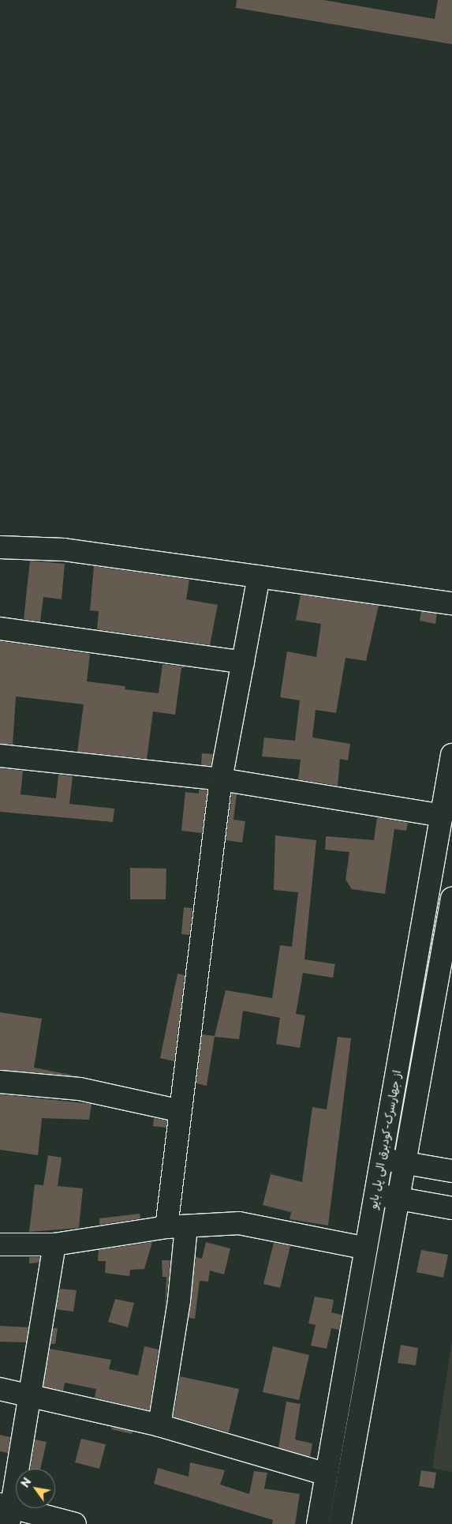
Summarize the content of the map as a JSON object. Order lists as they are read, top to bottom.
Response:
{
  "streets": {
    "street": ["از جهارسرک-کودبرق الی پل بایو"]
  },
  "north": "top left"
}
